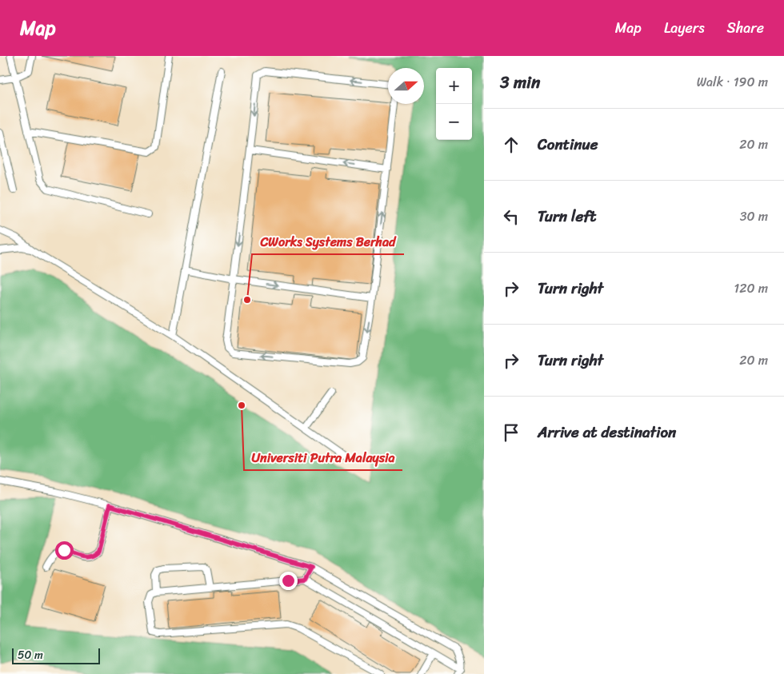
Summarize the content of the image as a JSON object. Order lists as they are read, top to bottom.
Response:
{
  "places": ["CWorks Systems Berhad", "Universiti Putra Malaysia"],
  "scale_bar": "50 m",
  "north": "right",
  "page": {
    "header": "Map",
    "nav": ["Map", "Layers", "Share"],
    "heading": ["3 min", "Walk · 190 m"],
    "map_buttons": ["+", "−"],
    "list": [
      ["Continue", "20 m"],
      ["Turn left", "30 m"],
      ["Turn right", "120 m"],
      ["Turn right", "20 m"],
      "Arrive at destination"
    ],
    "scale": "50 m"
  }
}
